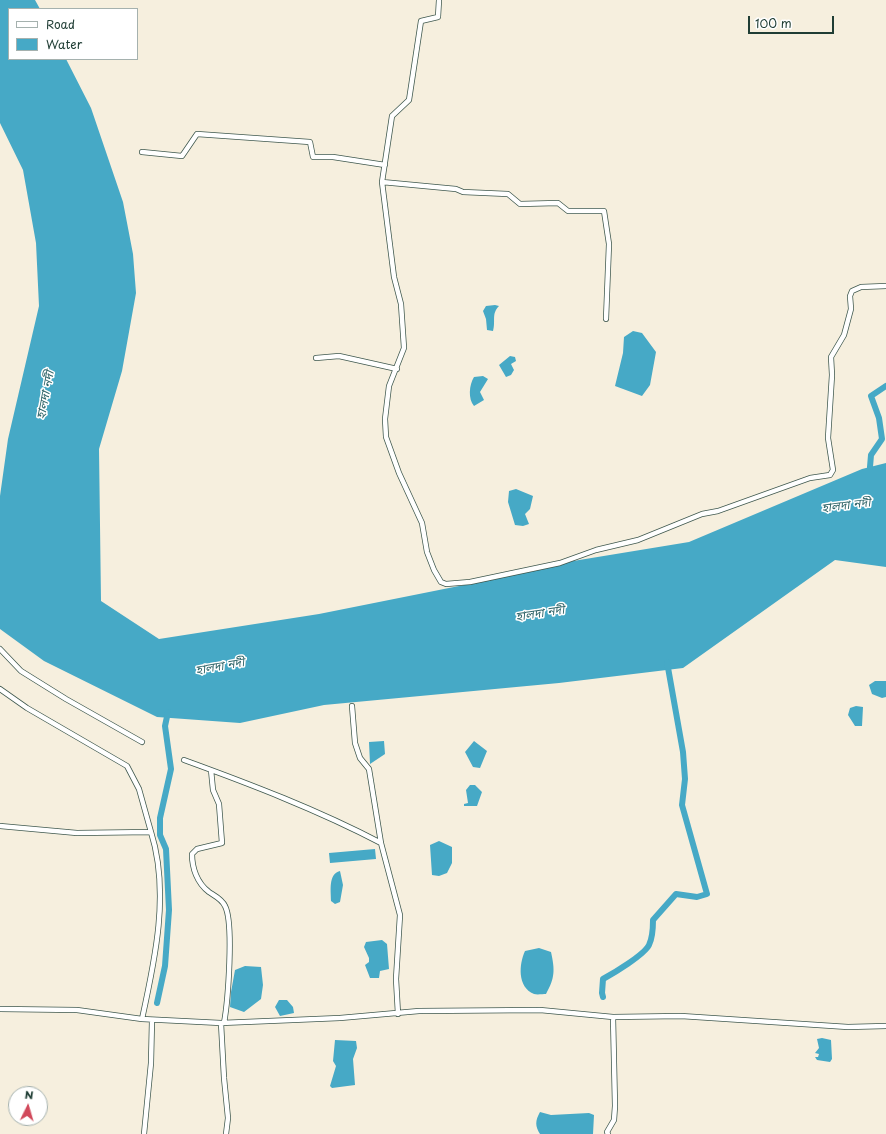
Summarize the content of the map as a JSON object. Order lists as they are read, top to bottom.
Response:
{
  "water": ["হালদা নদী"],
  "legend": ["Road", "Water"],
  "scale_bar": "100 m",
  "north": "top"
}
